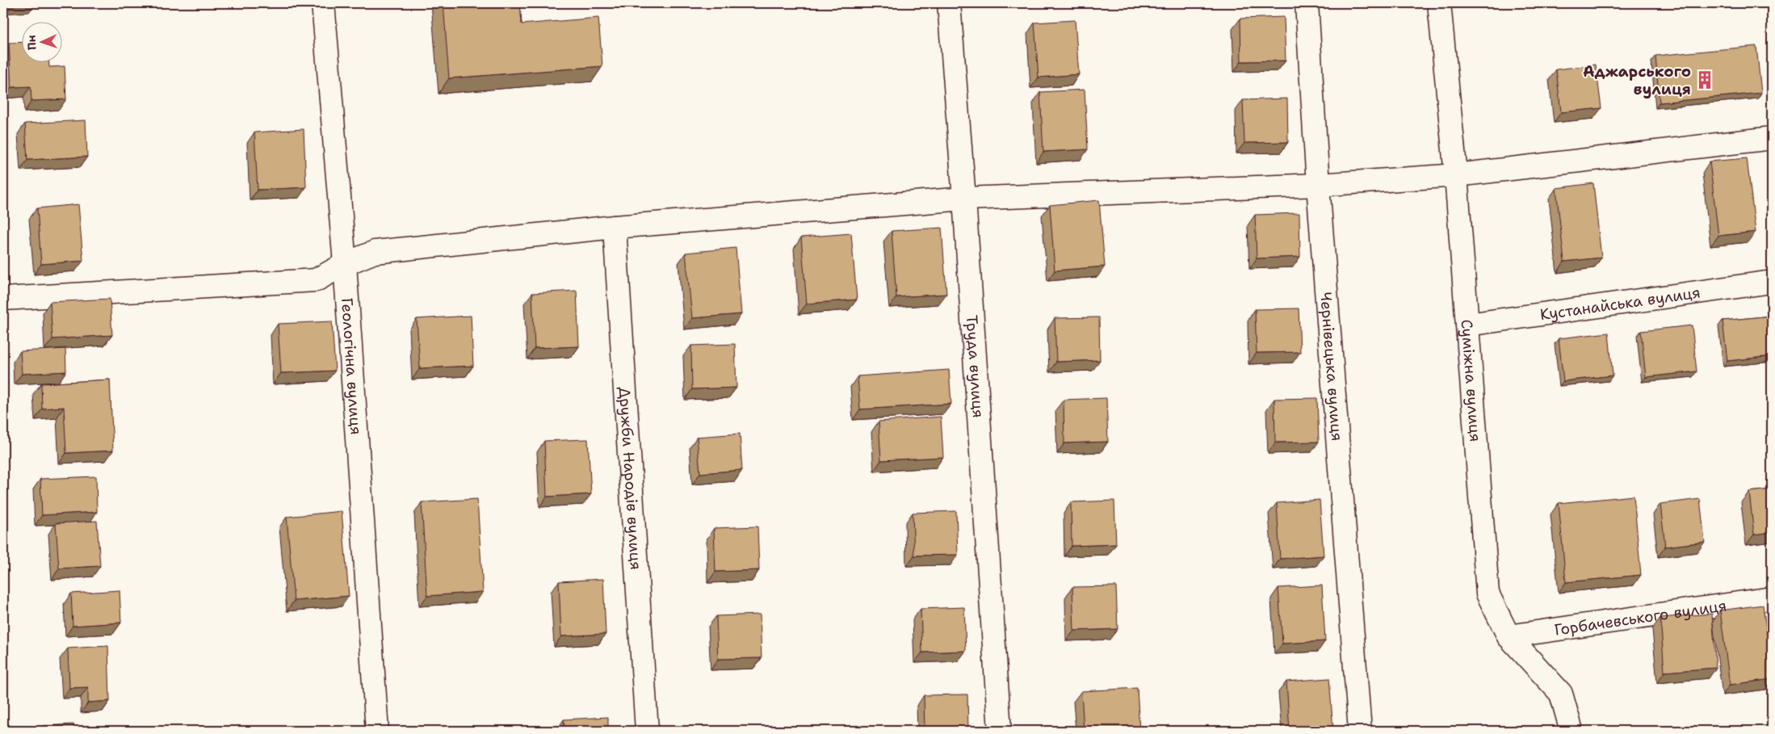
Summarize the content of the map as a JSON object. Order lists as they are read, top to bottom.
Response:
{
  "streets": {
    "street": [
      "Кустанайська вулиця",
      "Геологічна вулиця",
      "Труда вулиця",
      "Чернівецька вулиця",
      "Суміжна вулиця",
      "Дружби Народів вулиця",
      "Горбачевського вулиця"
    ]
  },
  "crossings": [
    ["Кустанайська вулиця", "Суміжна вулиця"],
    ["Суміжна вулиця", "Горбачевського вулиця"]
  ],
  "places": {
    "building": ["Аджарського вулиця"]
  },
  "north": "left"
}
